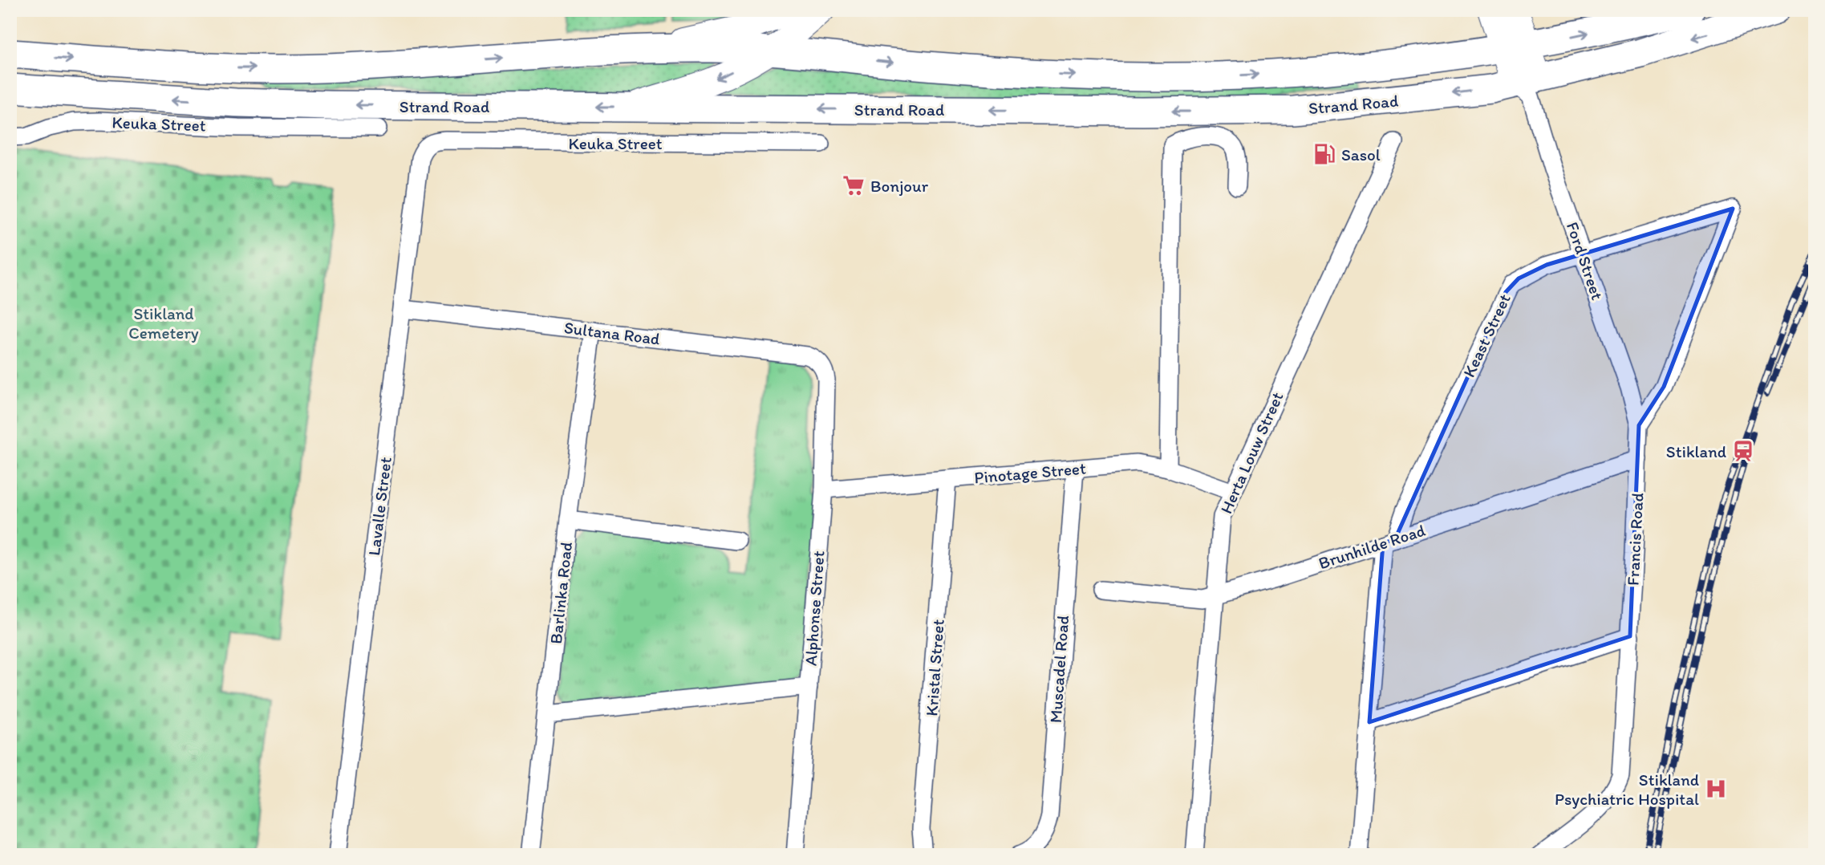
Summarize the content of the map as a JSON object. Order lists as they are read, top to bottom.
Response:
{
  "streets": {
    "main road": ["Strand Road"],
    "street": [
      "Keuka Street",
      "Ford Street",
      "Sultana Road",
      "Keast Street",
      "Herta Louw Street",
      "Pinotage Street",
      "Lavalle Street",
      "Francis Road",
      "Brunhilde Road",
      "Barlinka Road",
      "Alphonse Street",
      "Kristal Street",
      "Muscadel Road"
    ]
  },
  "crossings": [
    ["Strand Road", "Ford Street"],
    ["Keuka Street", "Lavalle Street"],
    ["Ford Street", "Keast Street"],
    ["Ford Street", "Francis Road"],
    ["Sultana Road", "Lavalle Street"],
    ["Sultana Road", "Barlinka Road"],
    ["Sultana Road", "Alphonse Street"],
    ["Keast Street", "Francis Road"],
    ["Keast Street", "Brunhilde Road"],
    ["Herta Louw Street", "Pinotage Street"],
    ["Herta Louw Street", "Brunhilde Road"],
    ["Pinotage Street", "Alphonse Street"],
    ["Pinotage Street", "Kristal Street"],
    ["Pinotage Street", "Muscadel Road"],
    ["Francis Road", "Brunhilde Road"]
  ],
  "parks": ["Stikland Cemetery"],
  "places": {
    "fuel station": ["Sasol"],
    "supermarket": ["Bonjour"],
    "station": ["Stikland"],
    "hospital": ["Stikland Psychiatric Hospital"]
  }
}
